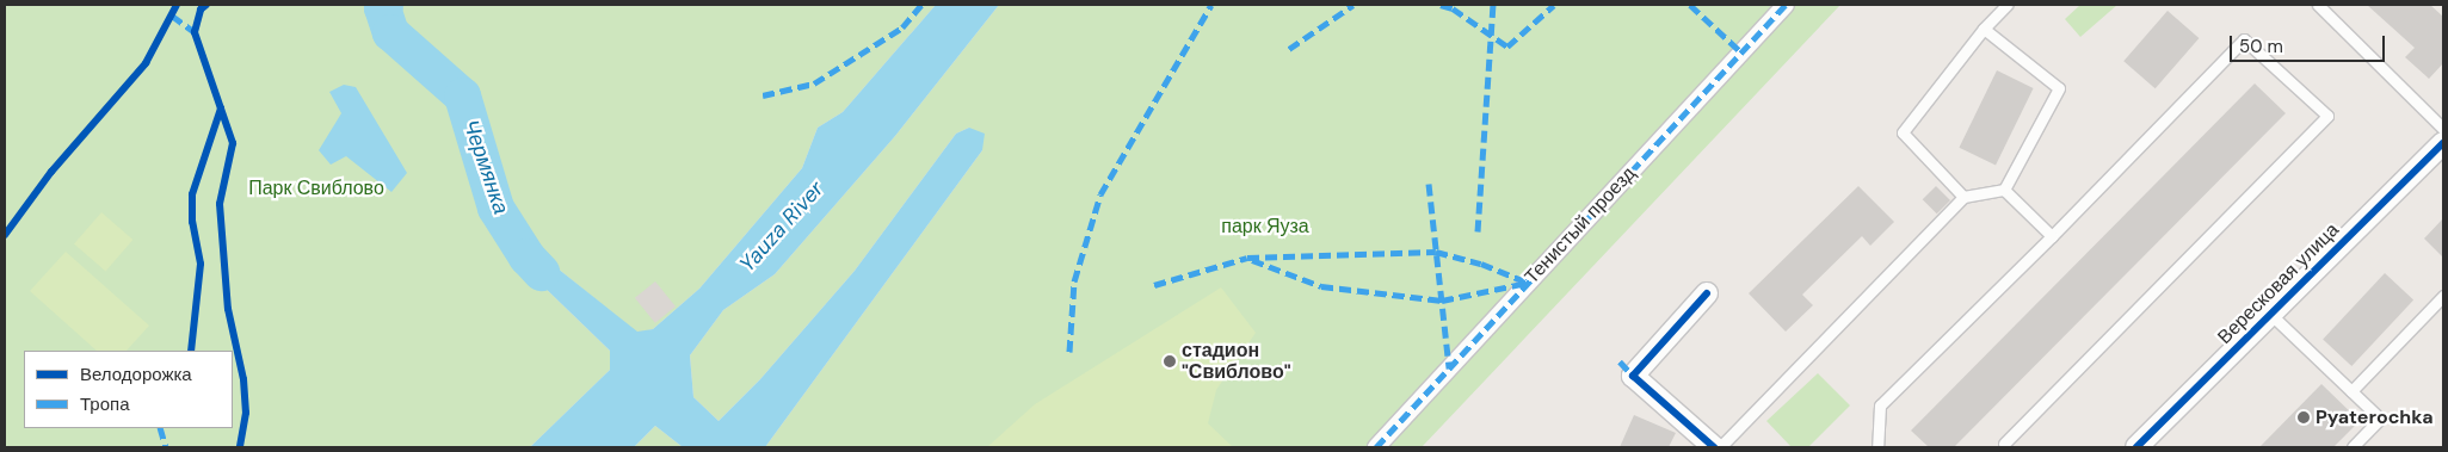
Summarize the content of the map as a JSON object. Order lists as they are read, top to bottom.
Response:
{
  "streets": {
    "street": ["Тенистый проезд", "Вересковая улица"]
  },
  "water": ["Чермянка", "Yauza River"],
  "parks": ["Парк Свиблово", "парк Яуза"],
  "places": ["стадион \"Свиблово\"", "Pyaterochka"],
  "legend": ["Велодорожка", "Тропа"],
  "scale_bar": "50 m"
}
